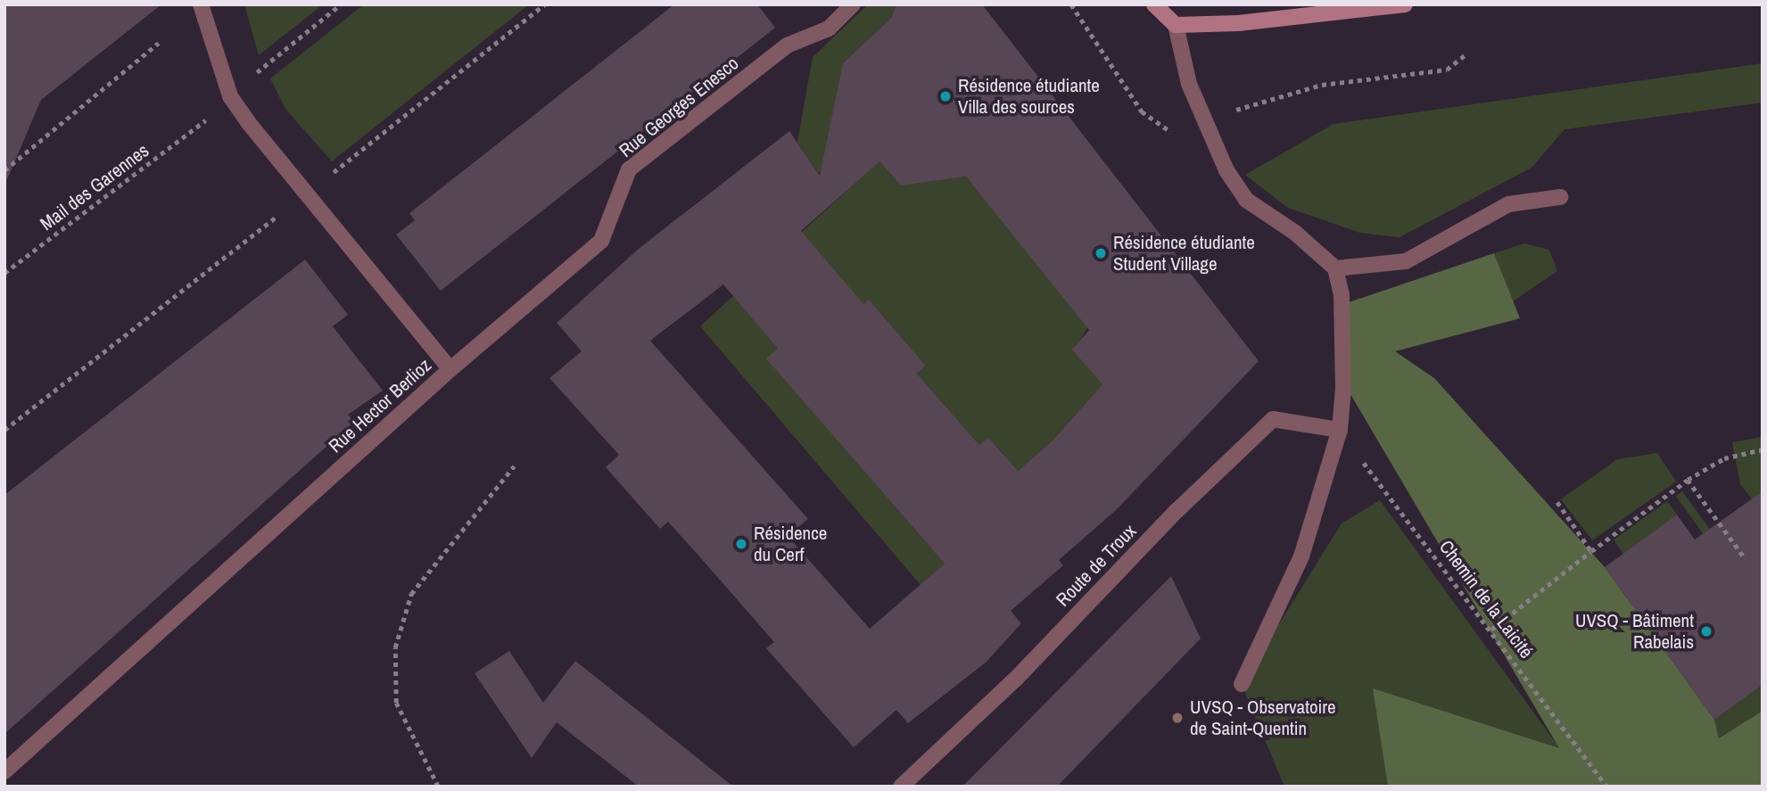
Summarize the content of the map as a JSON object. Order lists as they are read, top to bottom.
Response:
{
  "streets": {
    "street": ["Rue Georges Enesco", "Rue Hector Berlioz", "Route de Troux"],
    "path": ["Mail des Garennes", "Chemin de la Laicité"]
  },
  "crossings": [
    ["Rue Georges Enesco", "Rue Hector Berlioz"],
    ["Route de Troux", "Chemin de la Laicité"]
  ],
  "places": [
    "Résidence étudiante Villa des sources",
    "Résidence étudiante Student Village",
    "Résidence du Cerf",
    "UVSQ - Bâtiment Rabelais",
    "UVSQ - Observatoire de Saint-Quentin"
  ]
}
